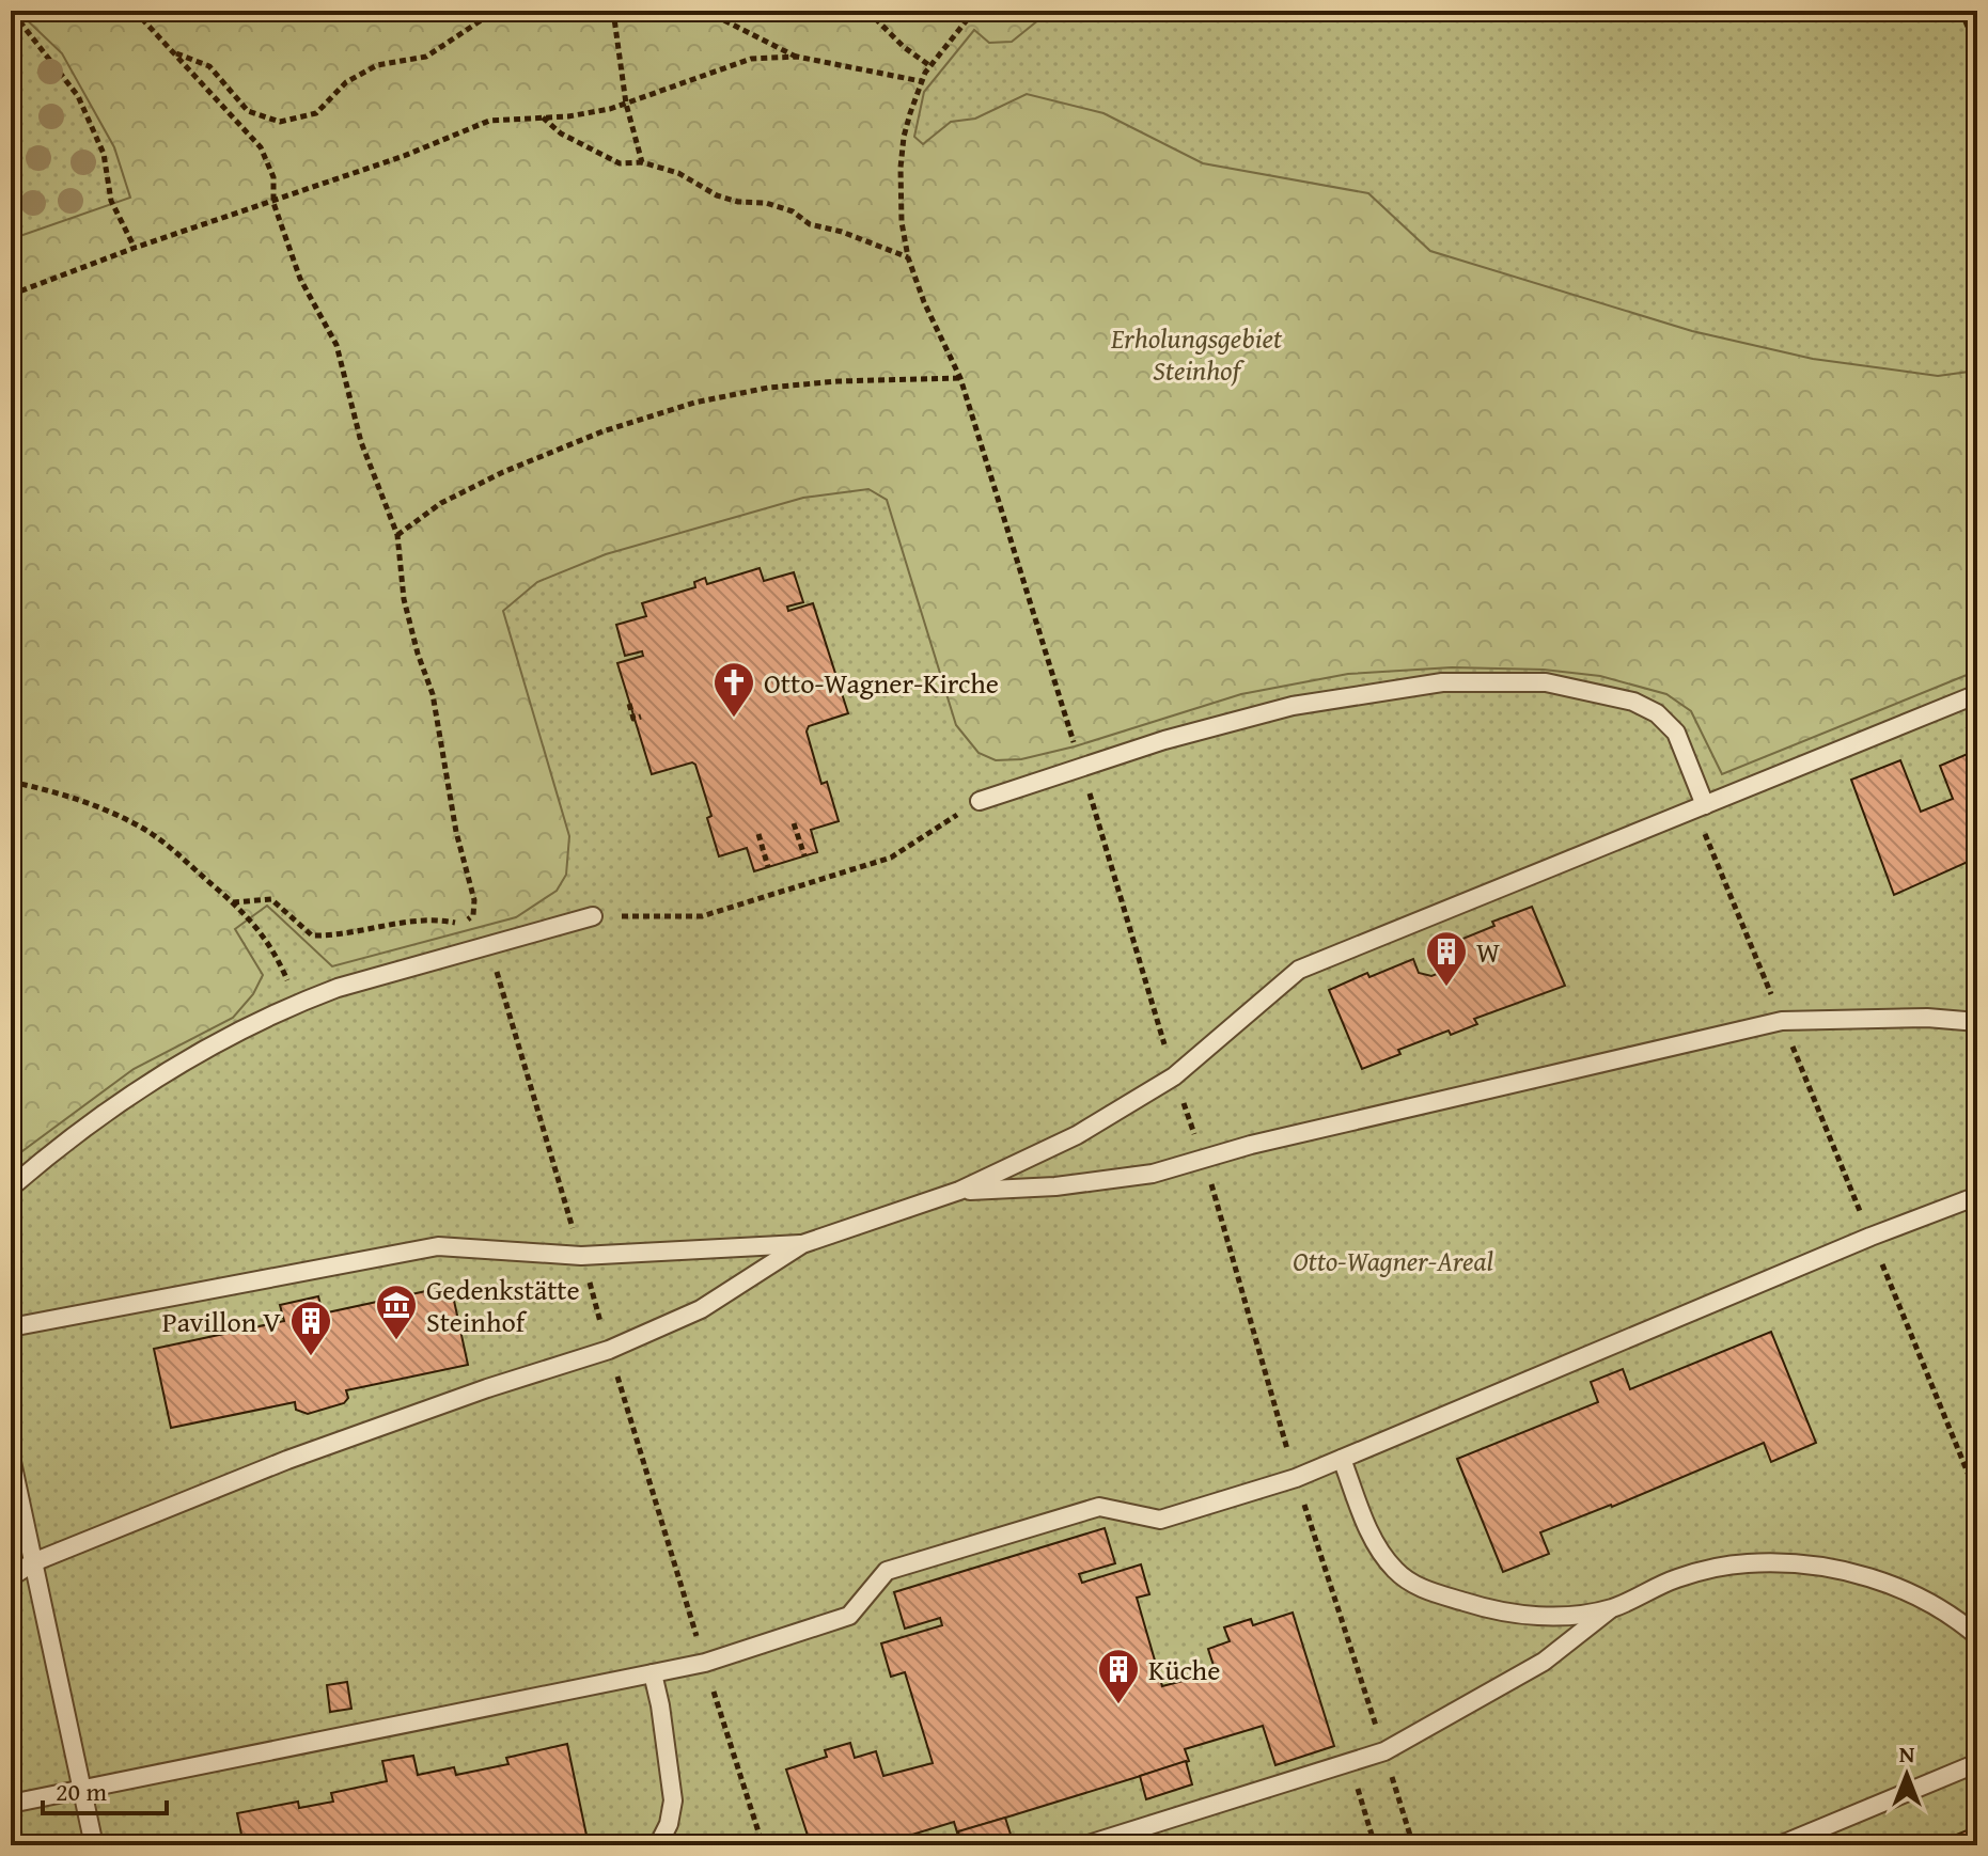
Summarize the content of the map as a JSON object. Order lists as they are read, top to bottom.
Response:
{
  "parks": ["Erholungsgebiet Steinhof", "Otto-Wagner-Areal"],
  "places": {
    "church": ["Otto-Wagner-Kirche"],
    "building": ["W", "Pavillon V", "Küche"],
    "museum": ["Gedenkstätte Steinhof"]
  },
  "scale_bar": "20 m",
  "north": "top"
}
